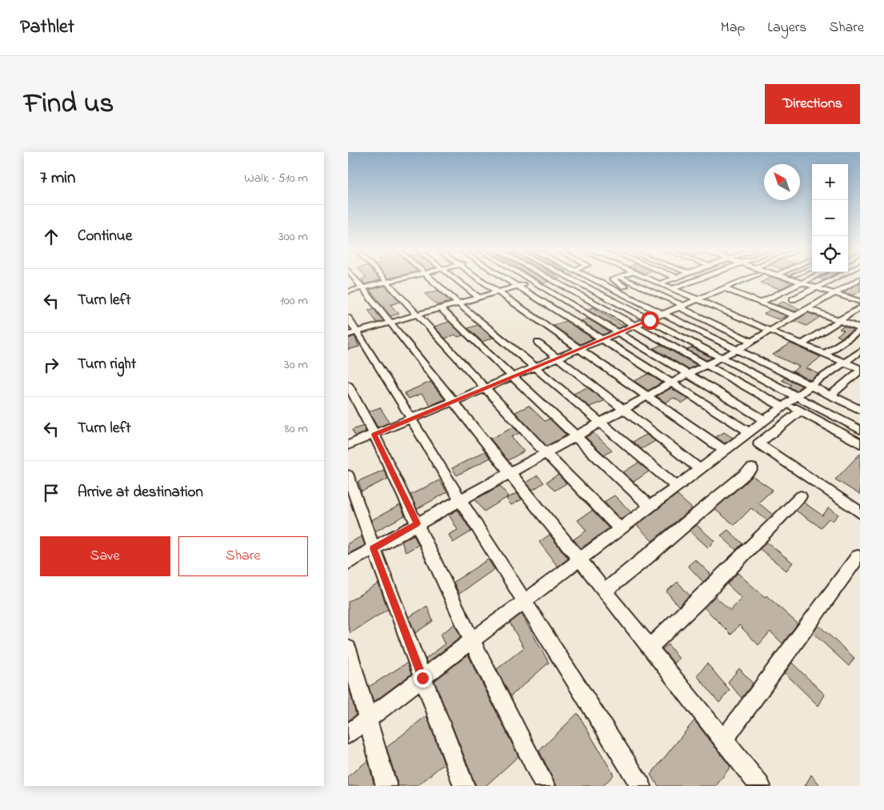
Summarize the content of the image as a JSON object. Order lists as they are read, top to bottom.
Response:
{
  "north": "top left",
  "page": {
    "header": "Pathlet",
    "nav": ["Map", "Layers", "Share"],
    "title": "Find us",
    "buttons": [
      "Directions",
      ["Save", "Share"]
    ],
    "heading": ["7 min", "Walk · 510 m"],
    "map_buttons": ["+", "−"],
    "list": [
      ["Continue", "300 m"],
      ["Turn left", "100 m"],
      ["Turn right", "30 m"],
      ["Turn left", "80 m"],
      "Arrive at destination"
    ]
  }
}
